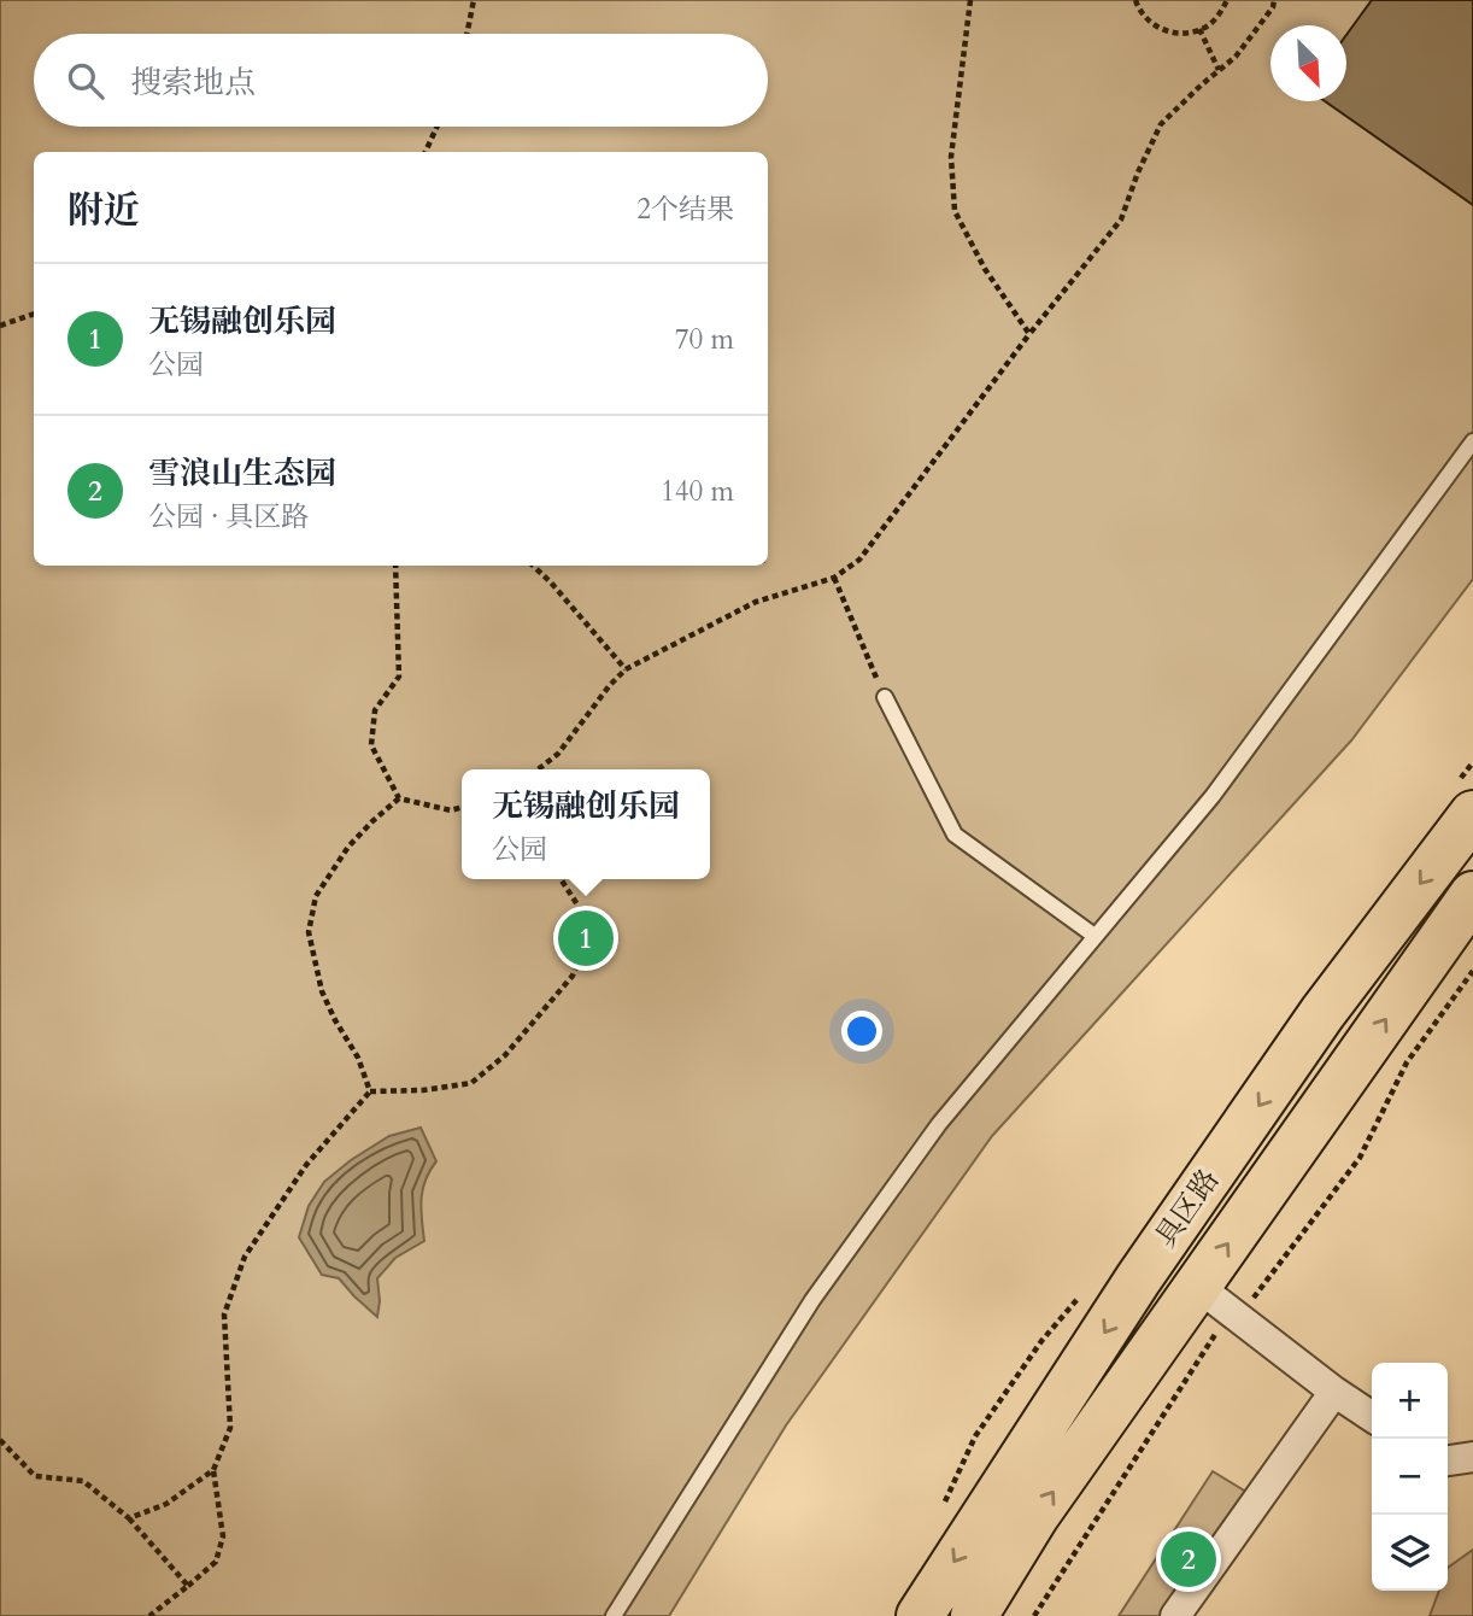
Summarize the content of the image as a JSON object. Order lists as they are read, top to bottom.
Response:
{
  "streets": {
    "highway": ["具区路"]
  },
  "north": "bottom right",
  "page": {
    "search": "搜索地点",
    "heading": ["附近", "2个结果"],
    "list": [
      {
        "mark": "1",
        "name": "无锡融创乐园",
        "note": "公园",
        "value": "70 m"
      },
      {
        "mark": "2",
        "name": "雪浪山生态园",
        "note": "公园 · 具区路",
        "value": "140 m"
      }
    ],
    "popup": ["无锡融创乐园", "公园"],
    "pins": ["1", "2"],
    "map_buttons": ["+", "−"]
  }
}
